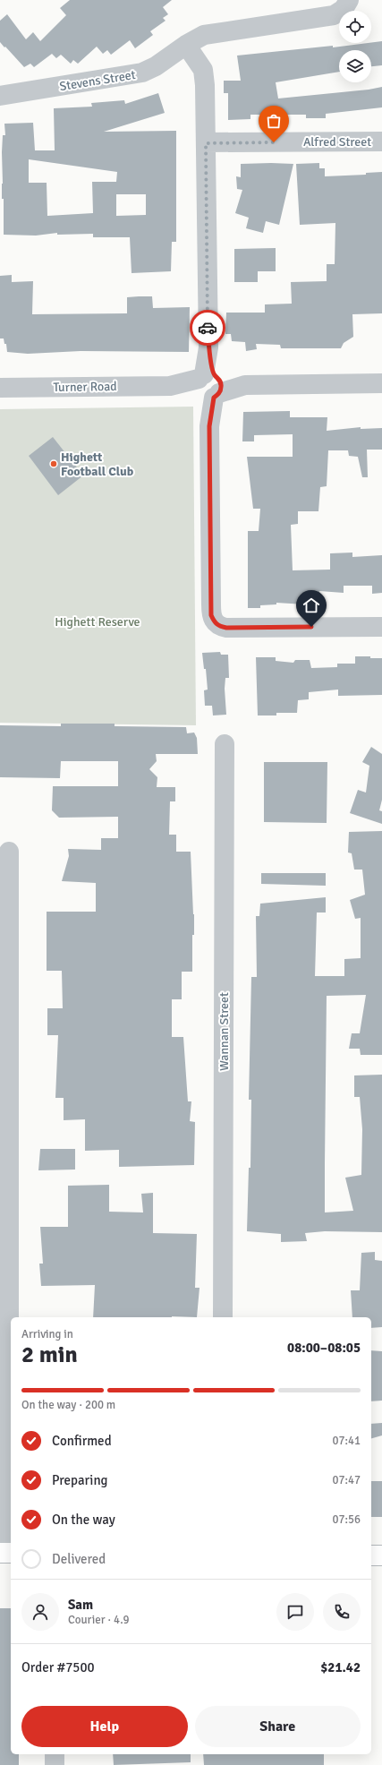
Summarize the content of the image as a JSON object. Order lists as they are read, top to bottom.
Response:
{
  "streets": {
    "street": [
      "Stevens Street",
      "Alfred Street",
      "Turner Road",
      "Wannan Street"
    ]
  },
  "parks": ["Highett Reserve"],
  "places": ["Highett Football Club"],
  "page": {
    "heading": ["2 min", "Arriving in", "08:00–08:05"],
    "panel": [
      "Sam",
      "Courier · 4.9",
      "Order #7500",
      "$21.42"
    ],
    "bar": "On the way · 200 m",
    "list": [
      ["Confirmed", "07:41"],
      ["Preparing", "07:47"],
      ["On the way", "07:56"],
      "Delivered"
    ],
    "buttons": ["Help", "Share"]
  }
}
